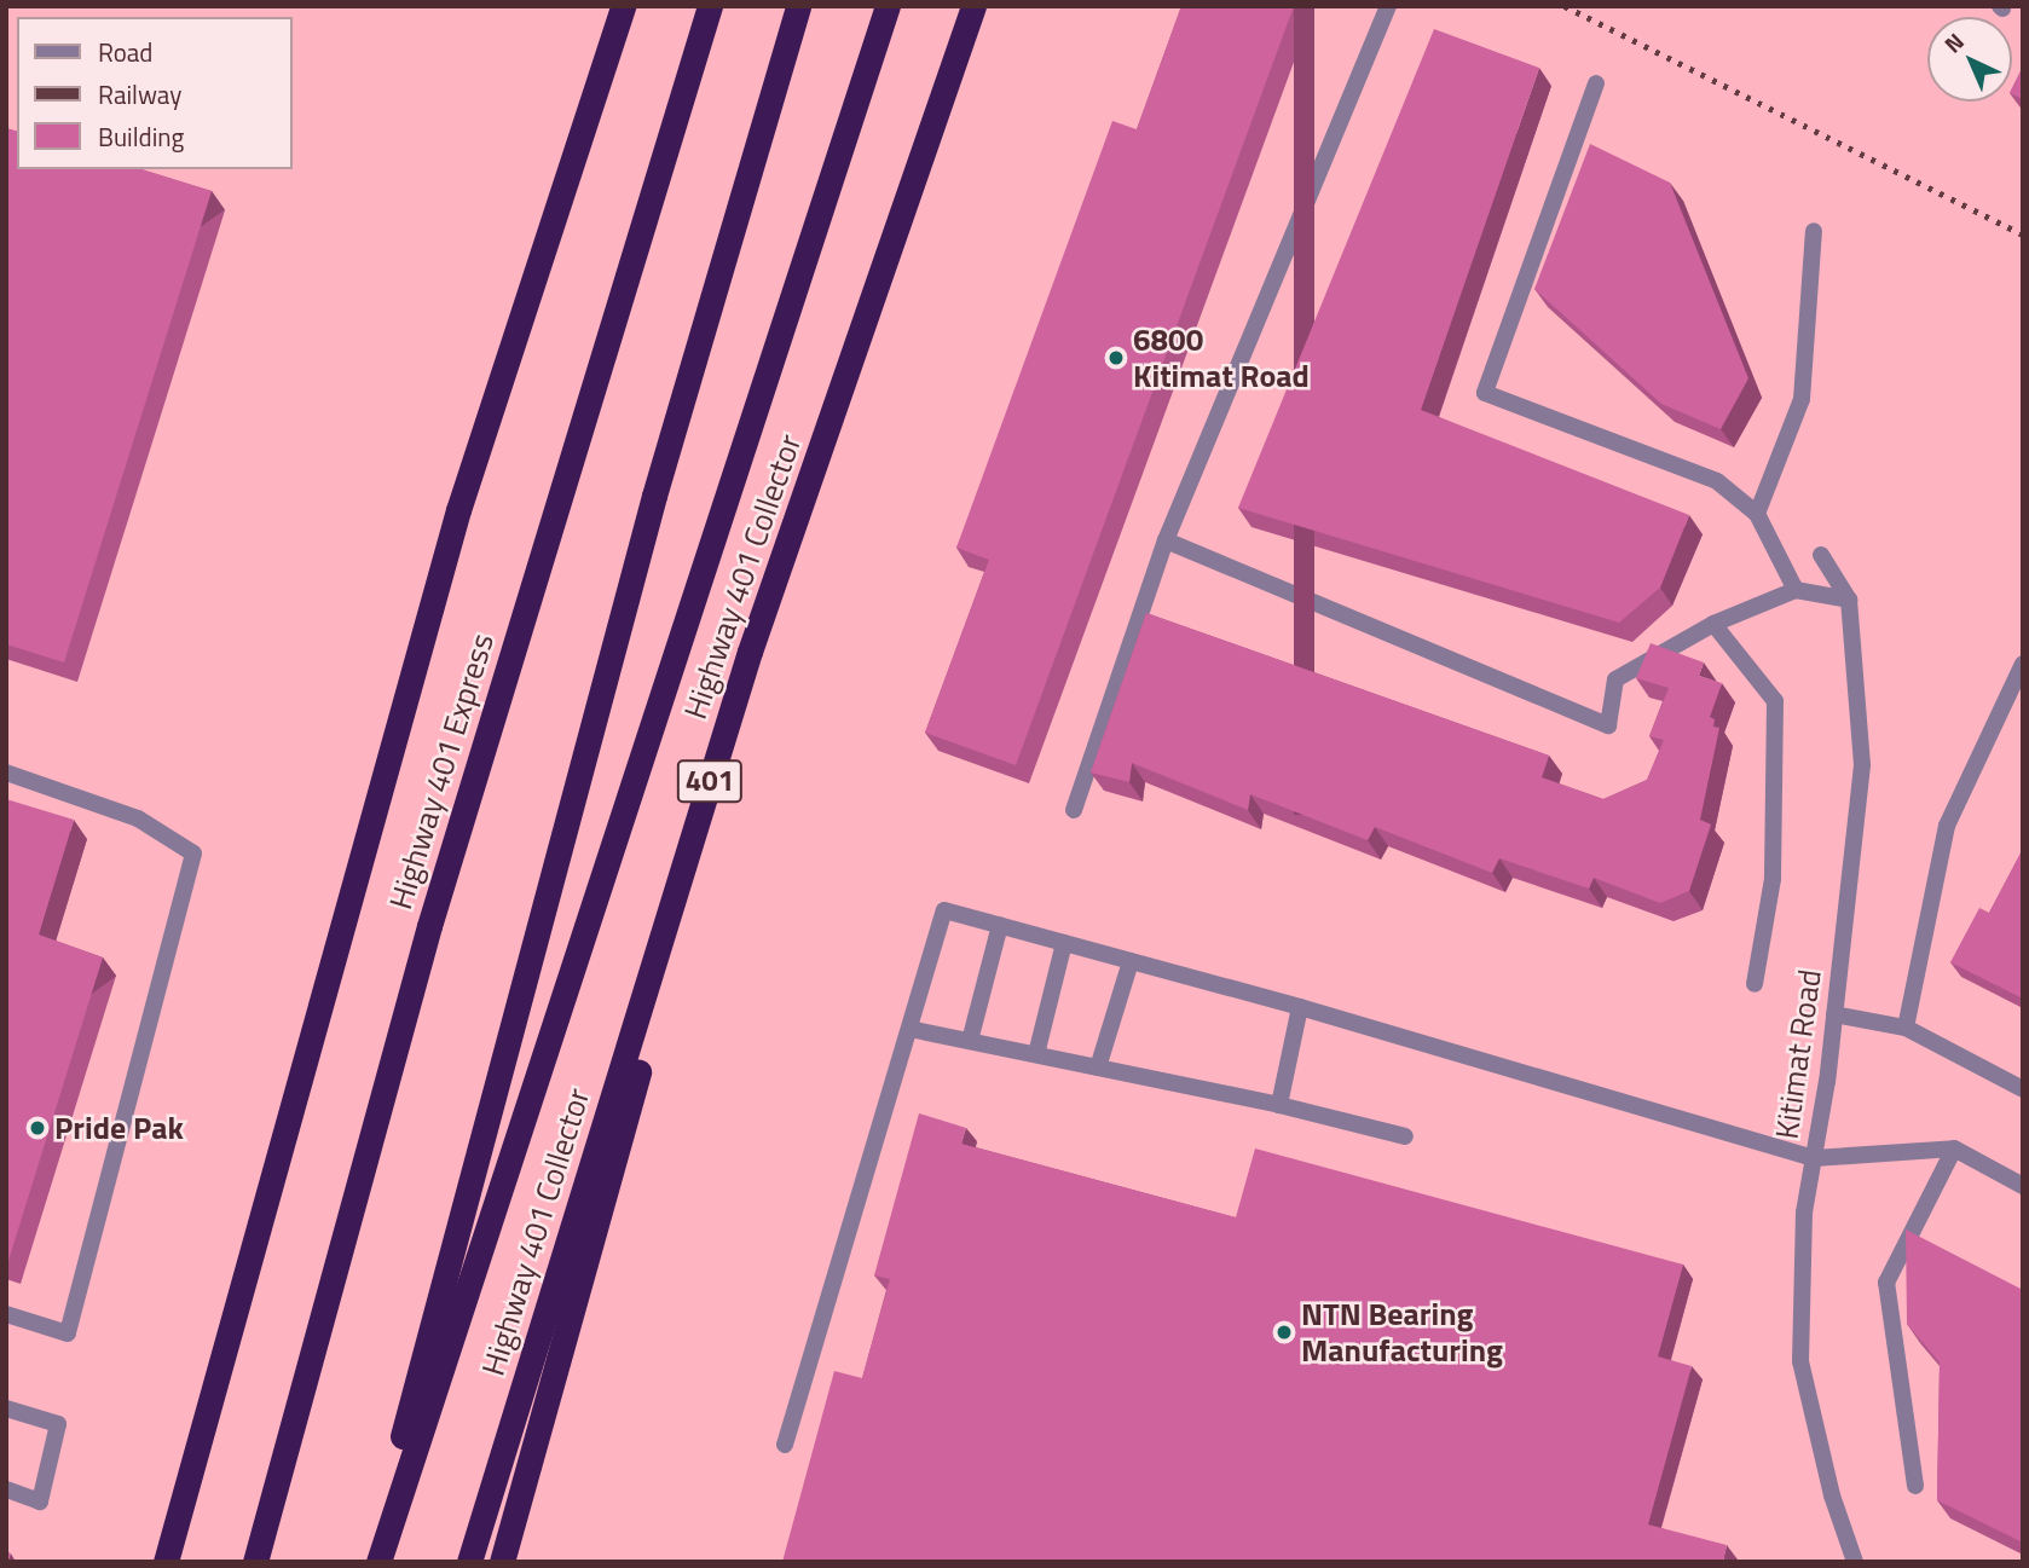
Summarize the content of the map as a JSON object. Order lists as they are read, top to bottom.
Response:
{
  "streets": {
    "highway": ["Highway 401 Collector", "Highway 401 Express", "401"],
    "street": ["Kitimat Road"]
  },
  "places": ["6800 Kitimat Road", "Pride Pak", "NTN Bearing Manufacturing"],
  "legend": ["Road", "Railway", "Building"],
  "north": "top left"
}
